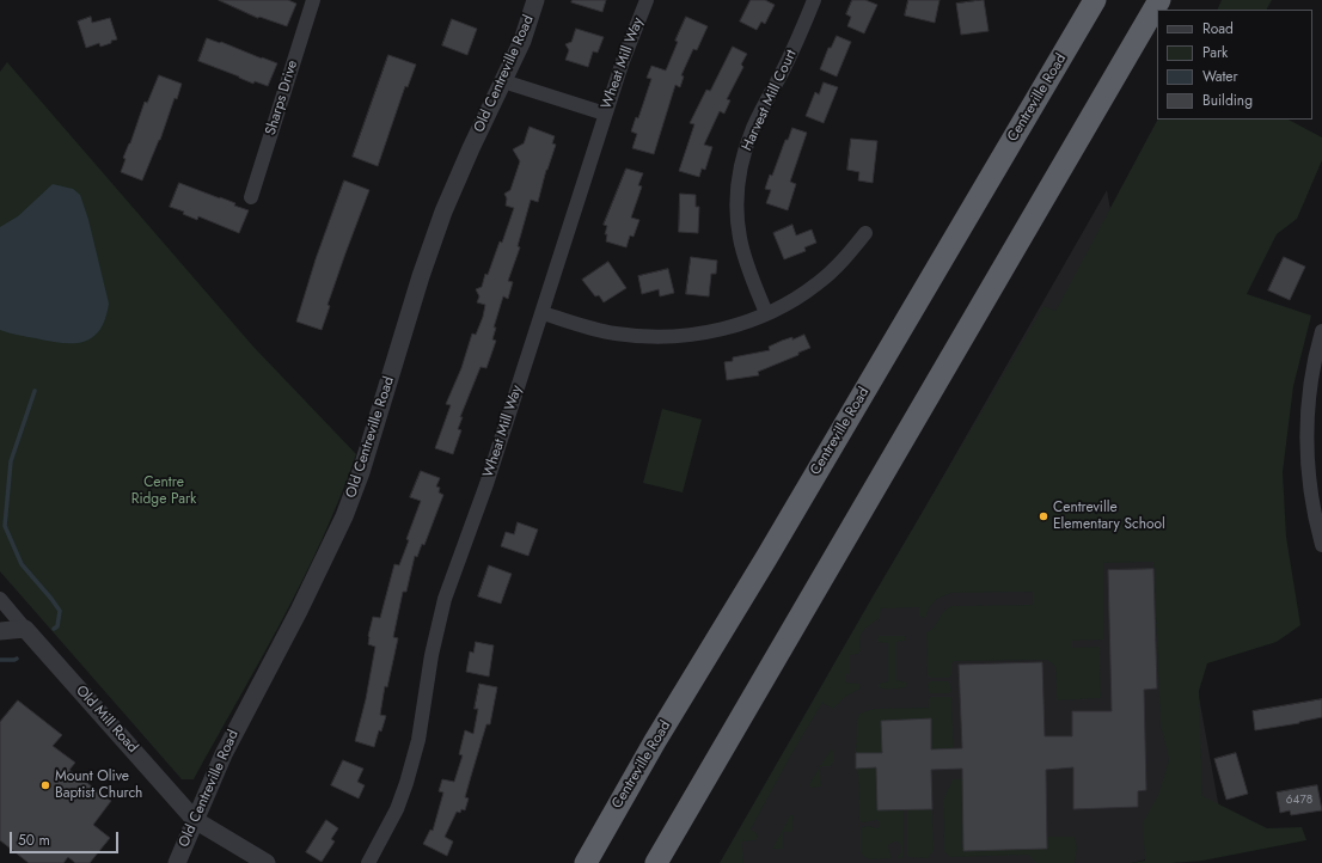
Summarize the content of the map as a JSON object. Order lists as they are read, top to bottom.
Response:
{
  "streets": {
    "highway": ["Centreville Road"],
    "street": [
      "Wheat Mill Way",
      "Old Centreville Road",
      "Sharps Drive",
      "Harvest Mill Court",
      "Old Mill Road"
    ]
  },
  "crossings": [
    ["Old Centreville Road", "Old Mill Road"]
  ],
  "parks": ["Centre Ridge Park"],
  "places": ["Centreville Elementary School", "Mount Olive Baptist Church"],
  "house_numbers": ["6478"],
  "legend": [
    "Road",
    "Park",
    "Water",
    "Building"
  ],
  "scale_bar": "50 m"
}
